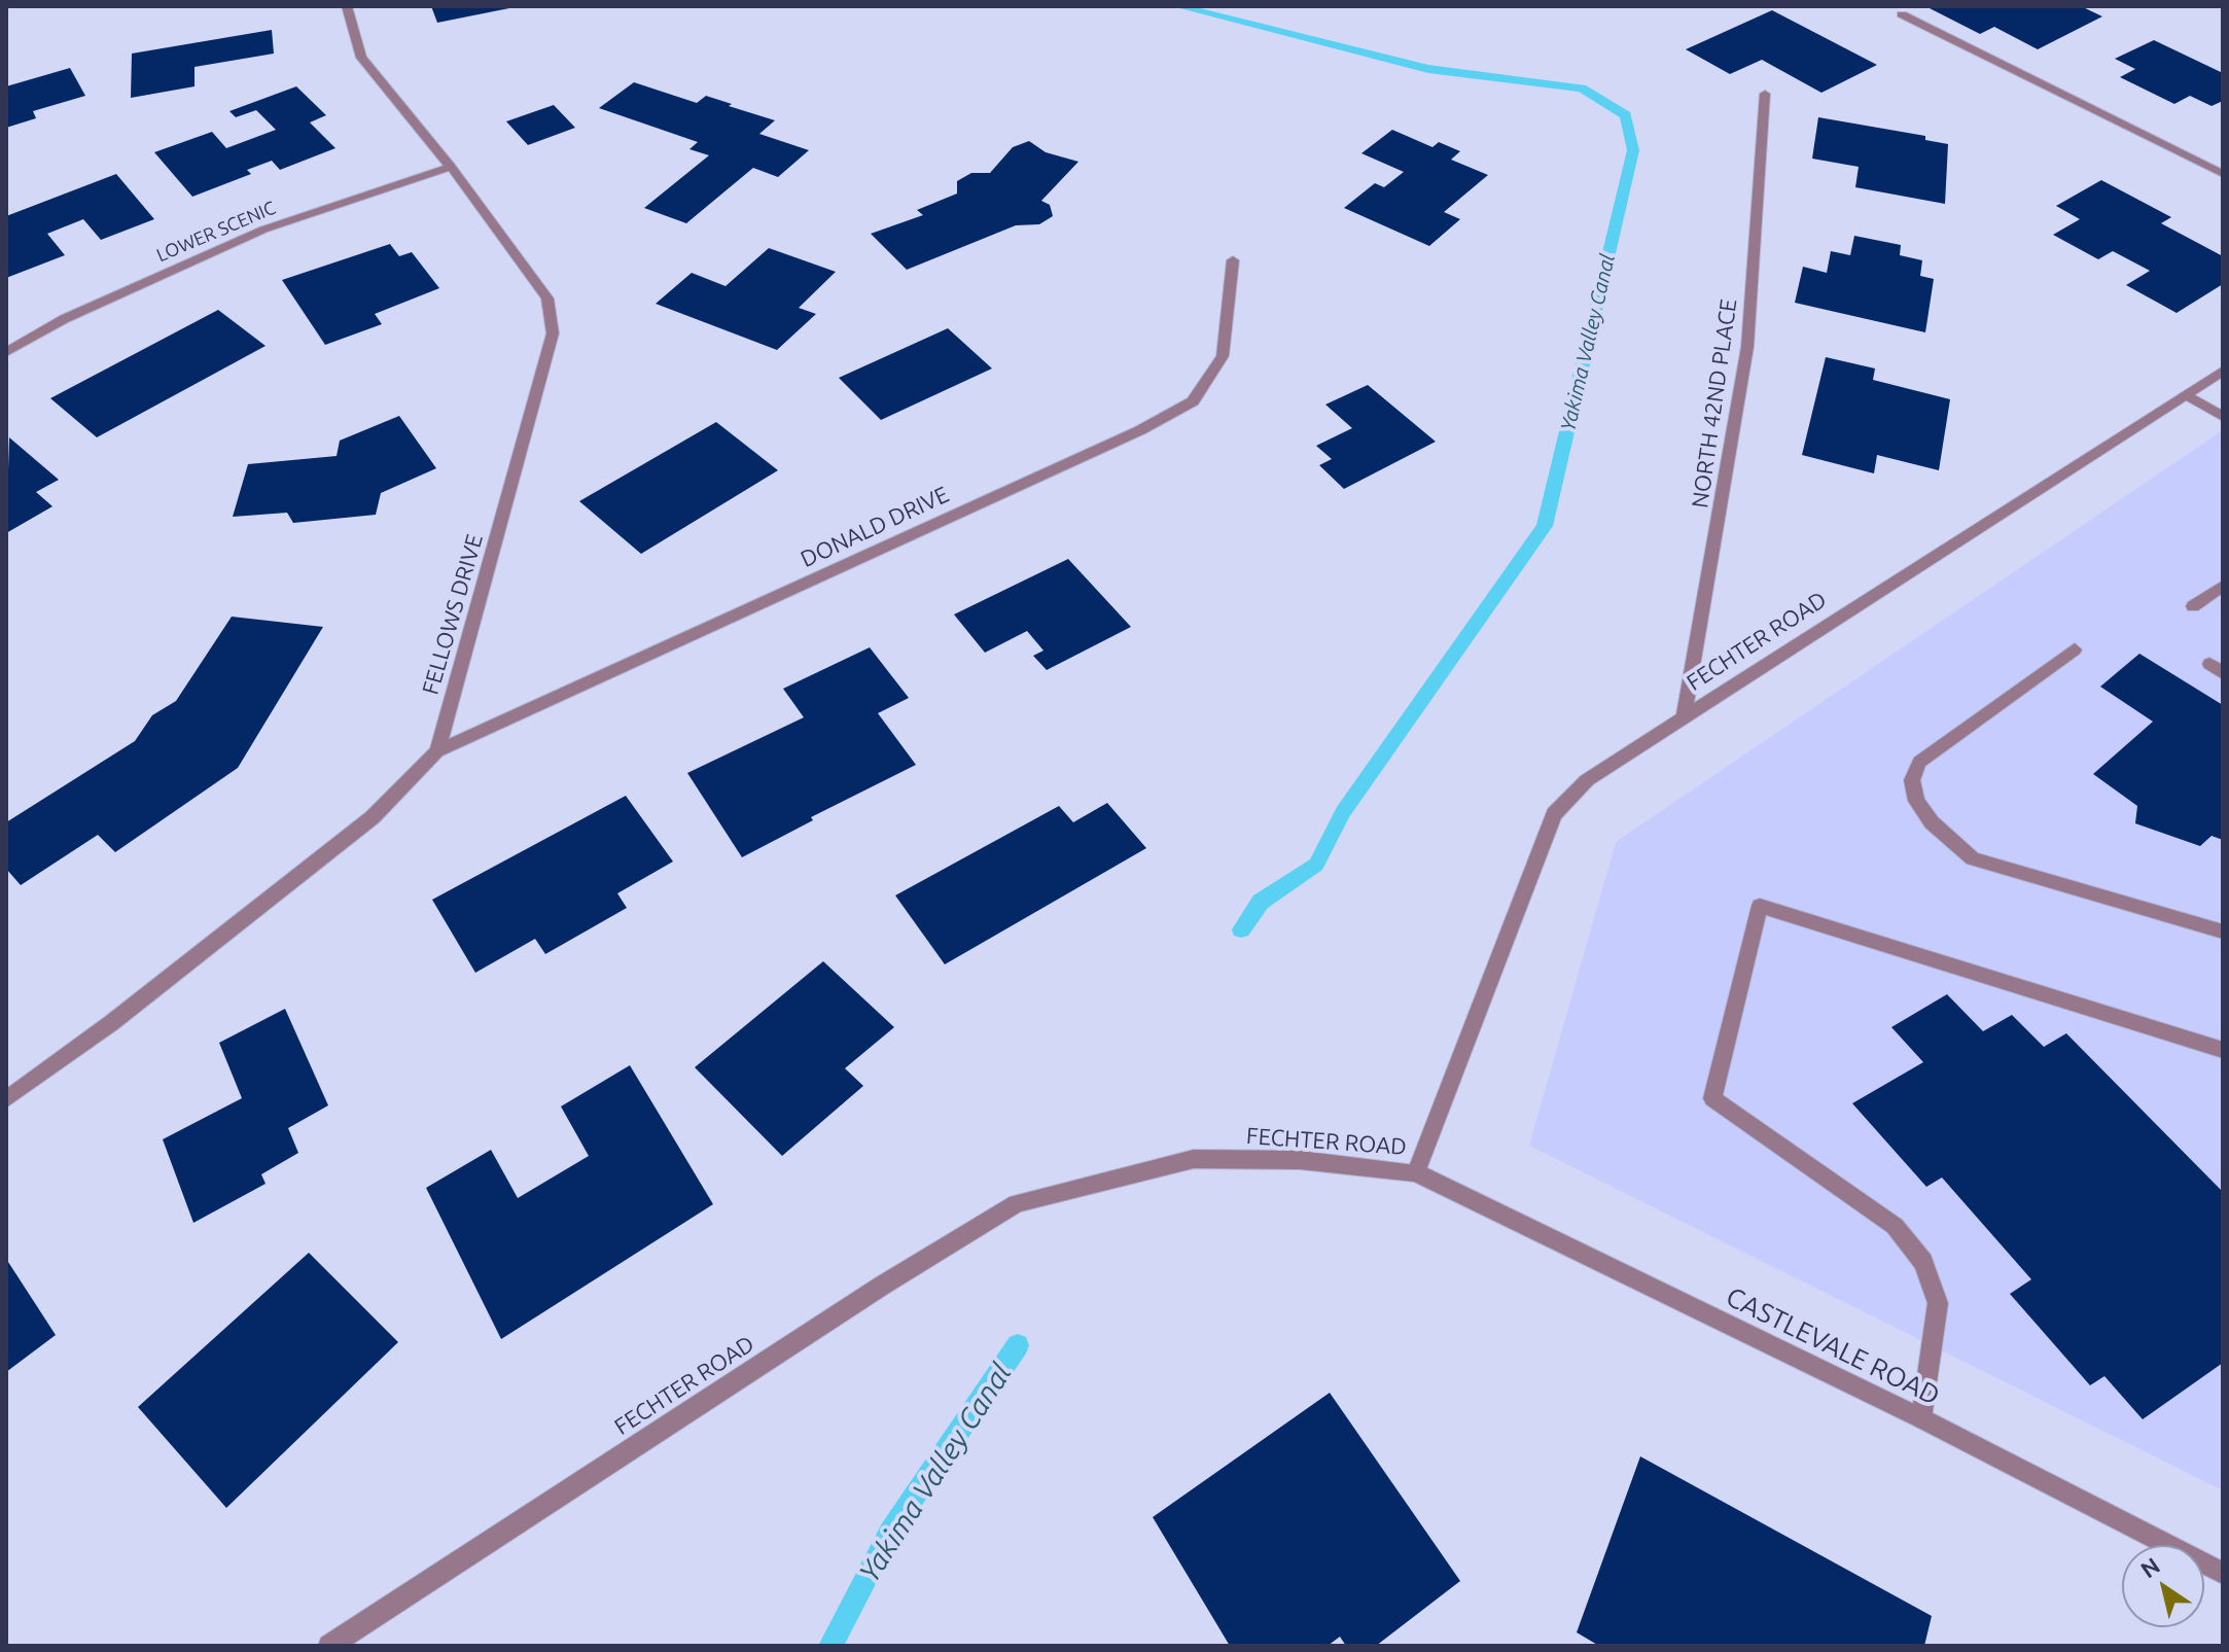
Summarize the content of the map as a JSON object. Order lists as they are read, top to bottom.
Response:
{
  "streets": {
    "street": [
      "LOWER SCENIC",
      "NORTH 42ND PLACE",
      "DONALD DRIVE",
      "FELLOWS DRIVE",
      "FECHTER ROAD",
      "CASTLEVALE ROAD"
    ]
  },
  "crossings": [
    ["LOWER SCENIC", "FELLOWS DRIVE"],
    ["NORTH 42ND PLACE", "FECHTER ROAD"],
    ["DONALD DRIVE", "FELLOWS DRIVE"],
    ["FECHTER ROAD", "CASTLEVALE ROAD"]
  ],
  "water": ["Yakima Valley Canal"],
  "north": "top left"
}
